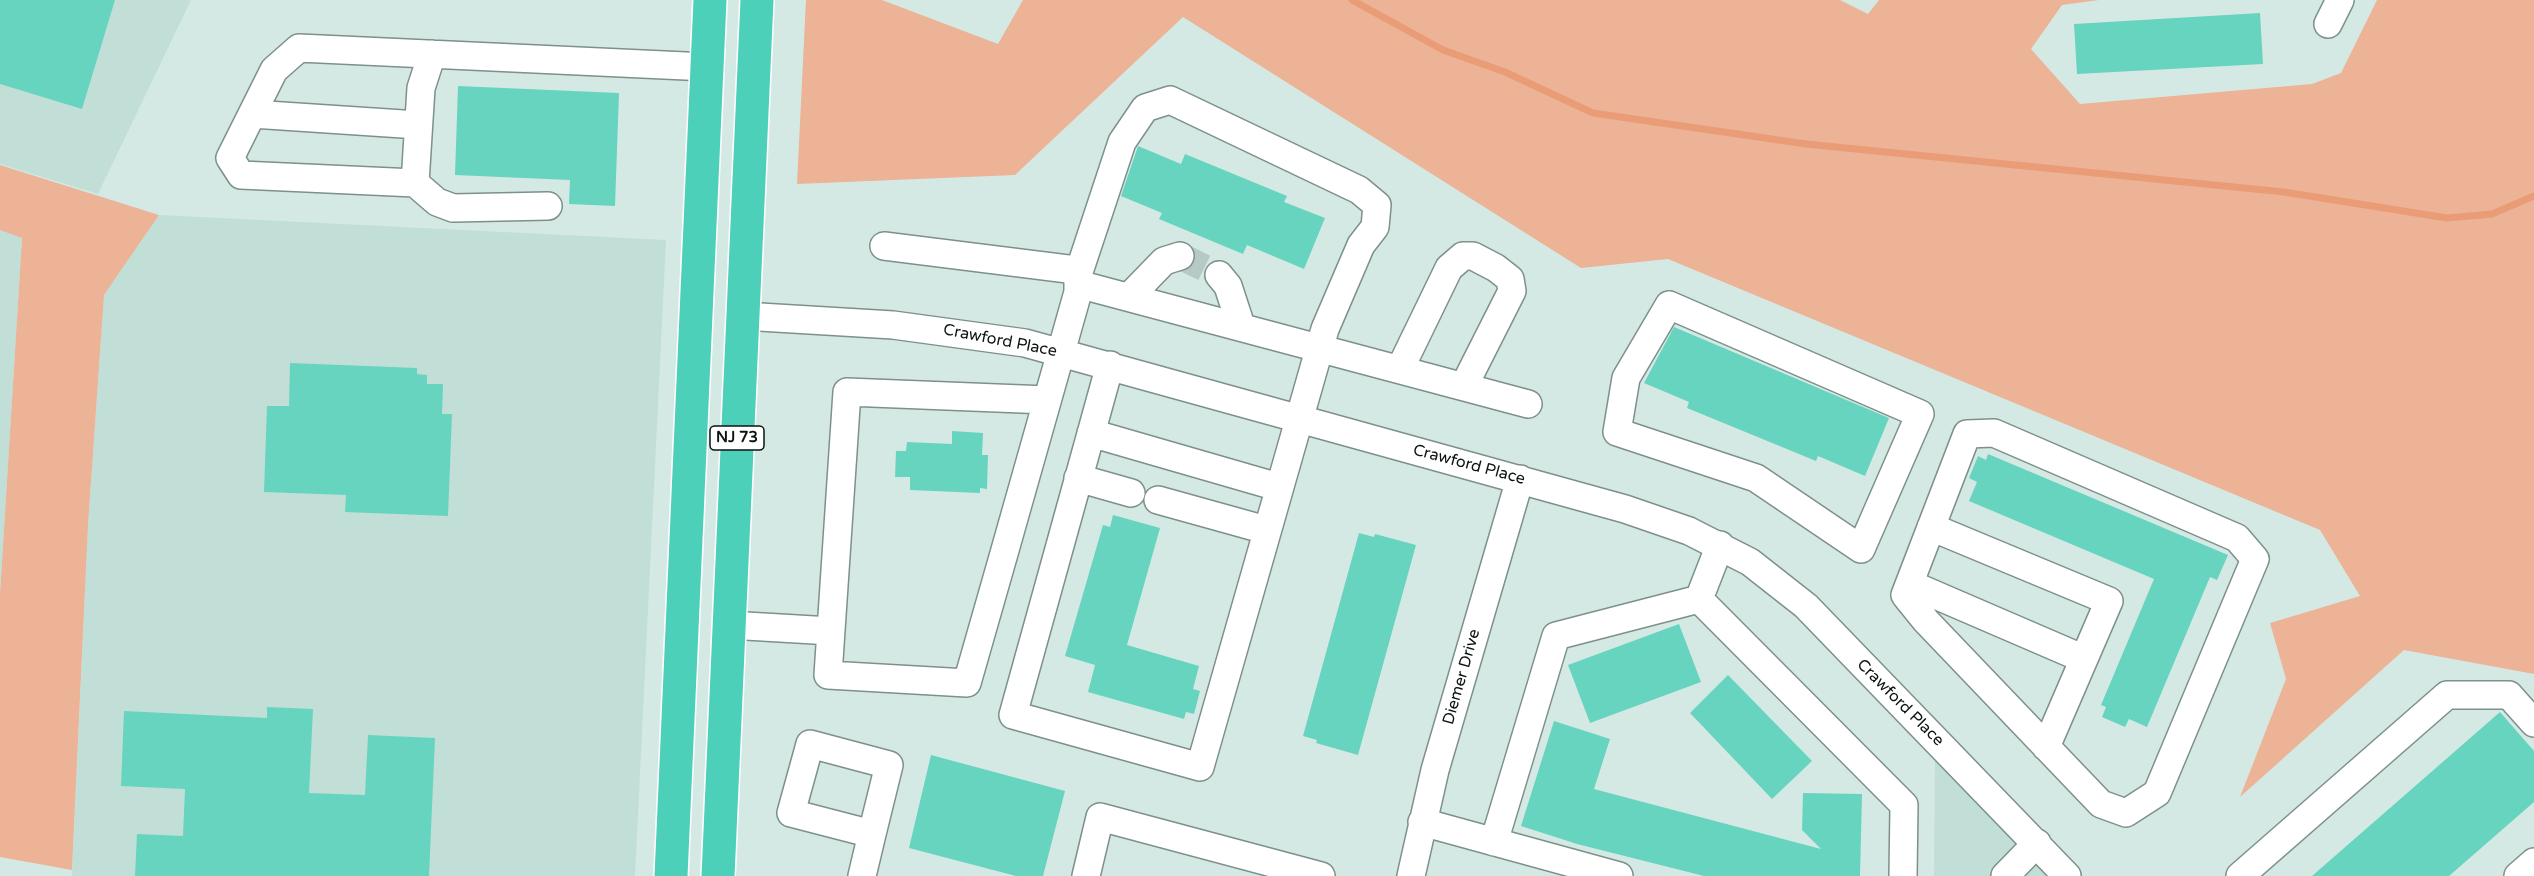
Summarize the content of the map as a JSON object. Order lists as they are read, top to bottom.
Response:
{
  "streets": {
    "highway": ["NJ 73"],
    "street": ["Crawford Place", "Diemer Drive"]
  },
  "crossings": [
    ["Crawford Place", "NJ 73"],
    ["Crawford Place", "Diemer Drive"]
  ]
}
